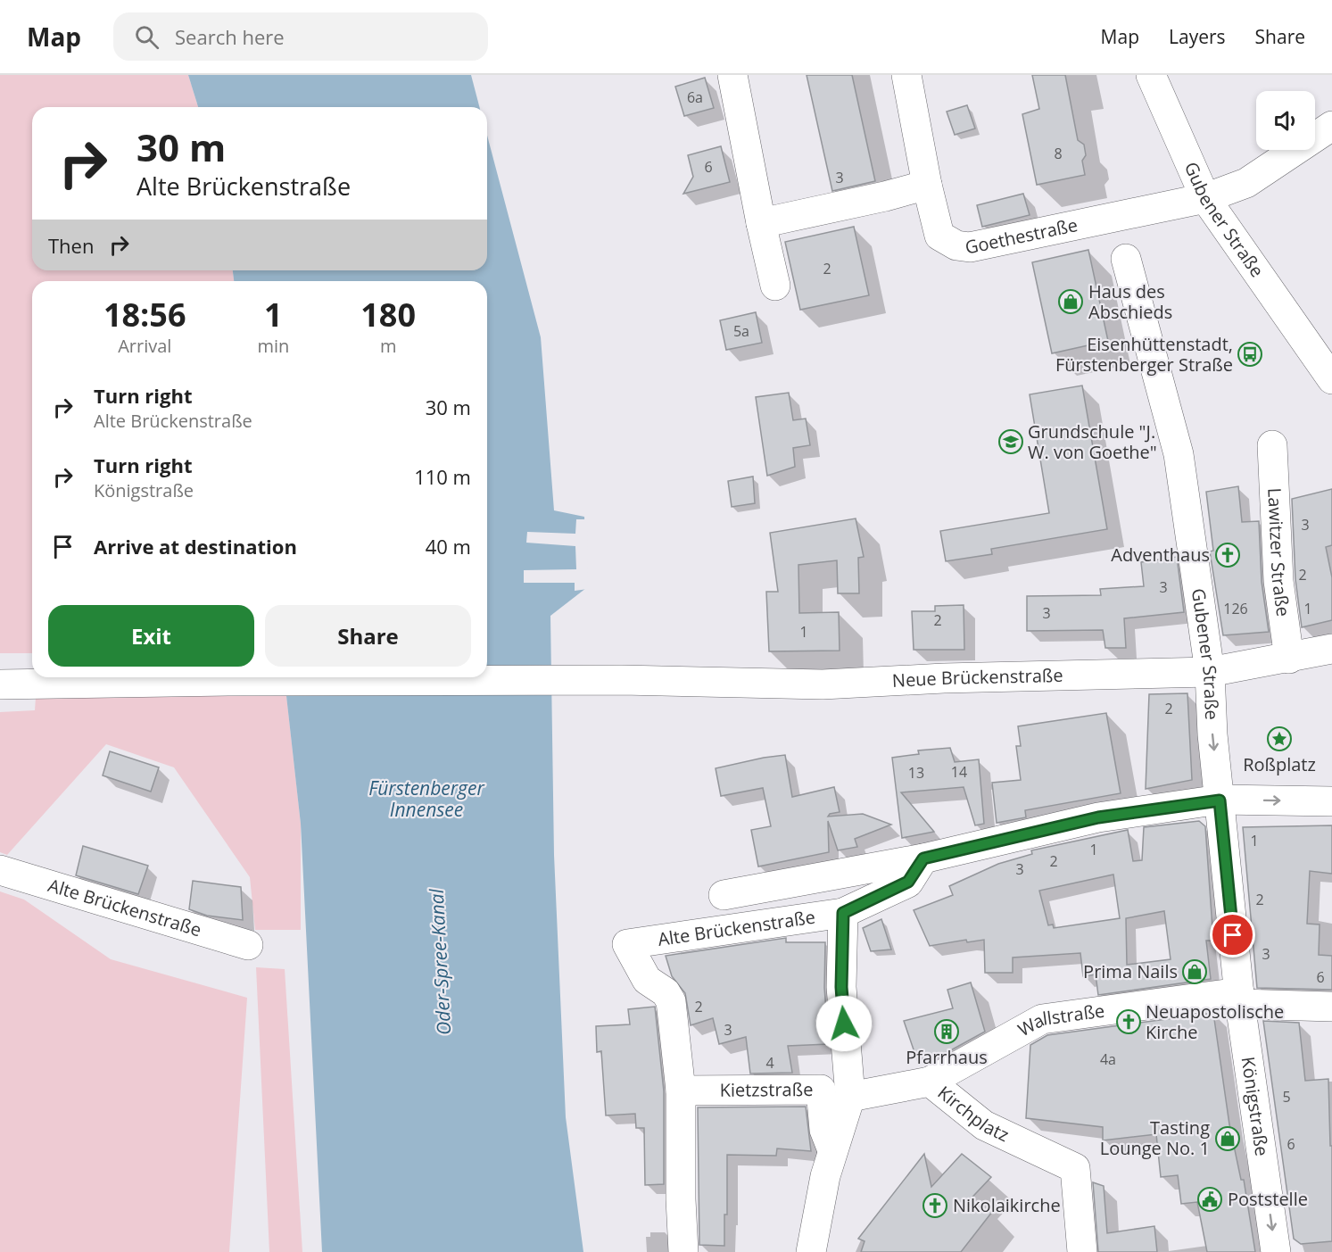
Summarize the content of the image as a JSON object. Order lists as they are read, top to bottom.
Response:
{
  "streets": {
    "street": [
      "Gubener Straße",
      "Goethestraße",
      "Lawitzer Straße",
      "Neue Brückenstraße",
      "Alte Brückenstraße",
      "Wallstraße",
      "Kietzstraße",
      "Königstraße",
      "Kirchplatz"
    ]
  },
  "crossings": [
    ["Gubener Straße", "Goethestraße"],
    ["Gubener Straße", "Neue Brückenstraße"],
    ["Gubener Straße", "Alte Brückenstraße"],
    ["Gubener Straße", "Königstraße"],
    ["Lawitzer Straße", "Neue Brückenstraße"],
    ["Alte Brückenstraße", "Kietzstraße"],
    ["Alte Brückenstraße", "Königstraße"],
    ["Wallstraße", "Königstraße"],
    ["Wallstraße", "Kirchplatz"]
  ],
  "one_way": ["Königstraße"],
  "water": ["Fürstenberger Innensee", "Oder-Spree-Kanal"],
  "places": {
    "shop": ["Haus des Abschieds", "Prima Nails", "Tasting Lounge No. 1"],
    "bus stop": ["Eisenhüttenstadt, Fürstenberger Straße"],
    "school or university": ["Grundschule \"J. W. von Goethe\""],
    "church": ["Adventhaus", "Neuapostolische Kirche", "Nikolaikirche"],
    "place": ["Roßplatz"],
    "building": ["Pfarrhaus"],
    "public building": ["Poststelle"]
  },
  "house_numbers": [
    "6a",
    "8",
    "6",
    "3",
    "2",
    "5a",
    "3",
    "2",
    "3",
    "126",
    "1",
    "3",
    "2",
    "1",
    "2",
    "14",
    "13",
    "1",
    "1",
    "2",
    "3",
    "2",
    "3",
    "6",
    "2",
    "3",
    "4a",
    "4",
    "5",
    "6"
  ],
  "page": {
    "header": "Map",
    "search": "Search here",
    "nav": ["Map", "Layers", "Share"],
    "turn": ["30 m", "Alte Brückenstraße"],
    "then": "Then",
    "eta": [
      "18:56",
      "Arrival",
      "1",
      "min",
      "180",
      "m"
    ],
    "list": [
      {
        "name": "Turn right",
        "note": "Alte Brückenstraße",
        "value": "30 m"
      },
      {
        "name": "Turn right",
        "note": "Königstraße",
        "value": "110 m"
      },
      {
        "name": "Arrive at destination",
        "value": "40 m"
      }
    ],
    "buttons": ["Exit", "Share"]
  }
}
